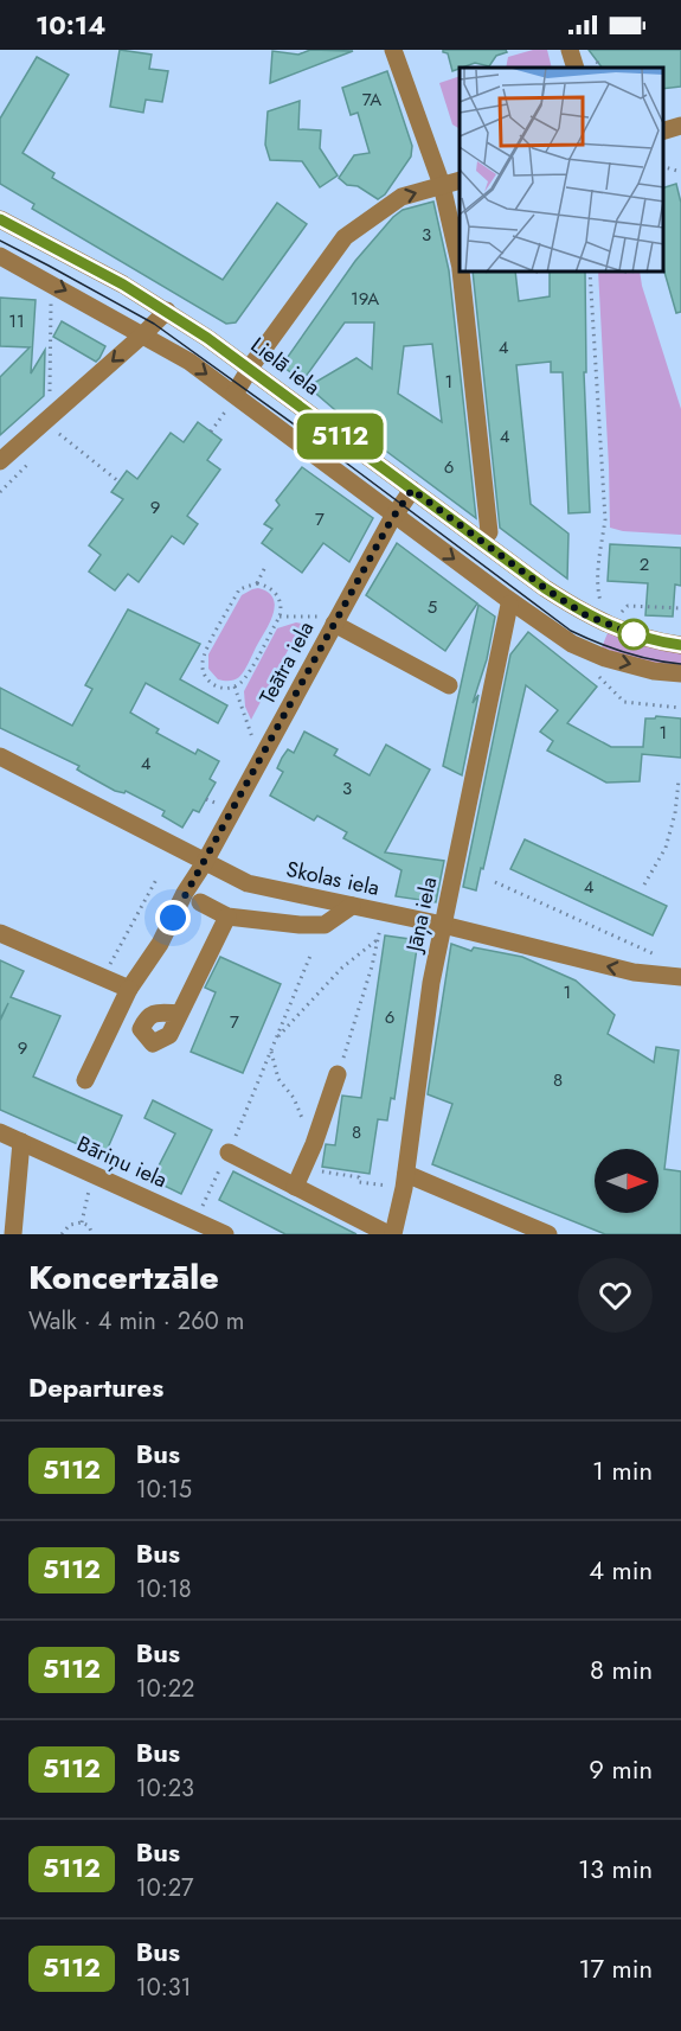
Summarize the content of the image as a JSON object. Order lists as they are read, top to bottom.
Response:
{
  "streets": {
    "street": [
      "Lielā iela",
      "Teātra iela",
      "Skolas iela",
      "Jāņa iela",
      "Bāriņu iela"
    ]
  },
  "crossings": [
    ["Lielā iela", "Teātra iela"],
    ["Teātra iela", "Skolas iela"],
    ["Skolas iela", "Jāņa iela"]
  ],
  "lines": ["bus line 5112"],
  "house_numbers": [
    "7A",
    "3",
    "19A",
    "11",
    "4",
    "1",
    "4",
    "6",
    "9",
    "7",
    "2",
    "5",
    "1",
    "4",
    "3",
    "4",
    "1",
    "6",
    "7",
    "9",
    "8",
    "8"
  ],
  "north": "right",
  "page": {
    "status": "10:14",
    "on_map": "5112",
    "heading": [
      ["Koncertzāle", "Walk · 4 min · 260 m"],
      "Departures"
    ],
    "list": [
      {
        "mark": "5112",
        "name": "Bus",
        "note": "10:15",
        "value": "1 min"
      },
      {
        "mark": "5112",
        "name": "Bus",
        "note": "10:18",
        "value": "4 min"
      },
      {
        "mark": "5112",
        "name": "Bus",
        "note": "10:22",
        "value": "8 min"
      },
      {
        "mark": "5112",
        "name": "Bus",
        "note": "10:23",
        "value": "9 min"
      },
      {
        "mark": "5112",
        "name": "Bus",
        "note": "10:27",
        "value": "13 min"
      },
      {
        "mark": "5112",
        "name": "Bus",
        "note": "10:31",
        "value": "17 min"
      }
    ]
  }
}
